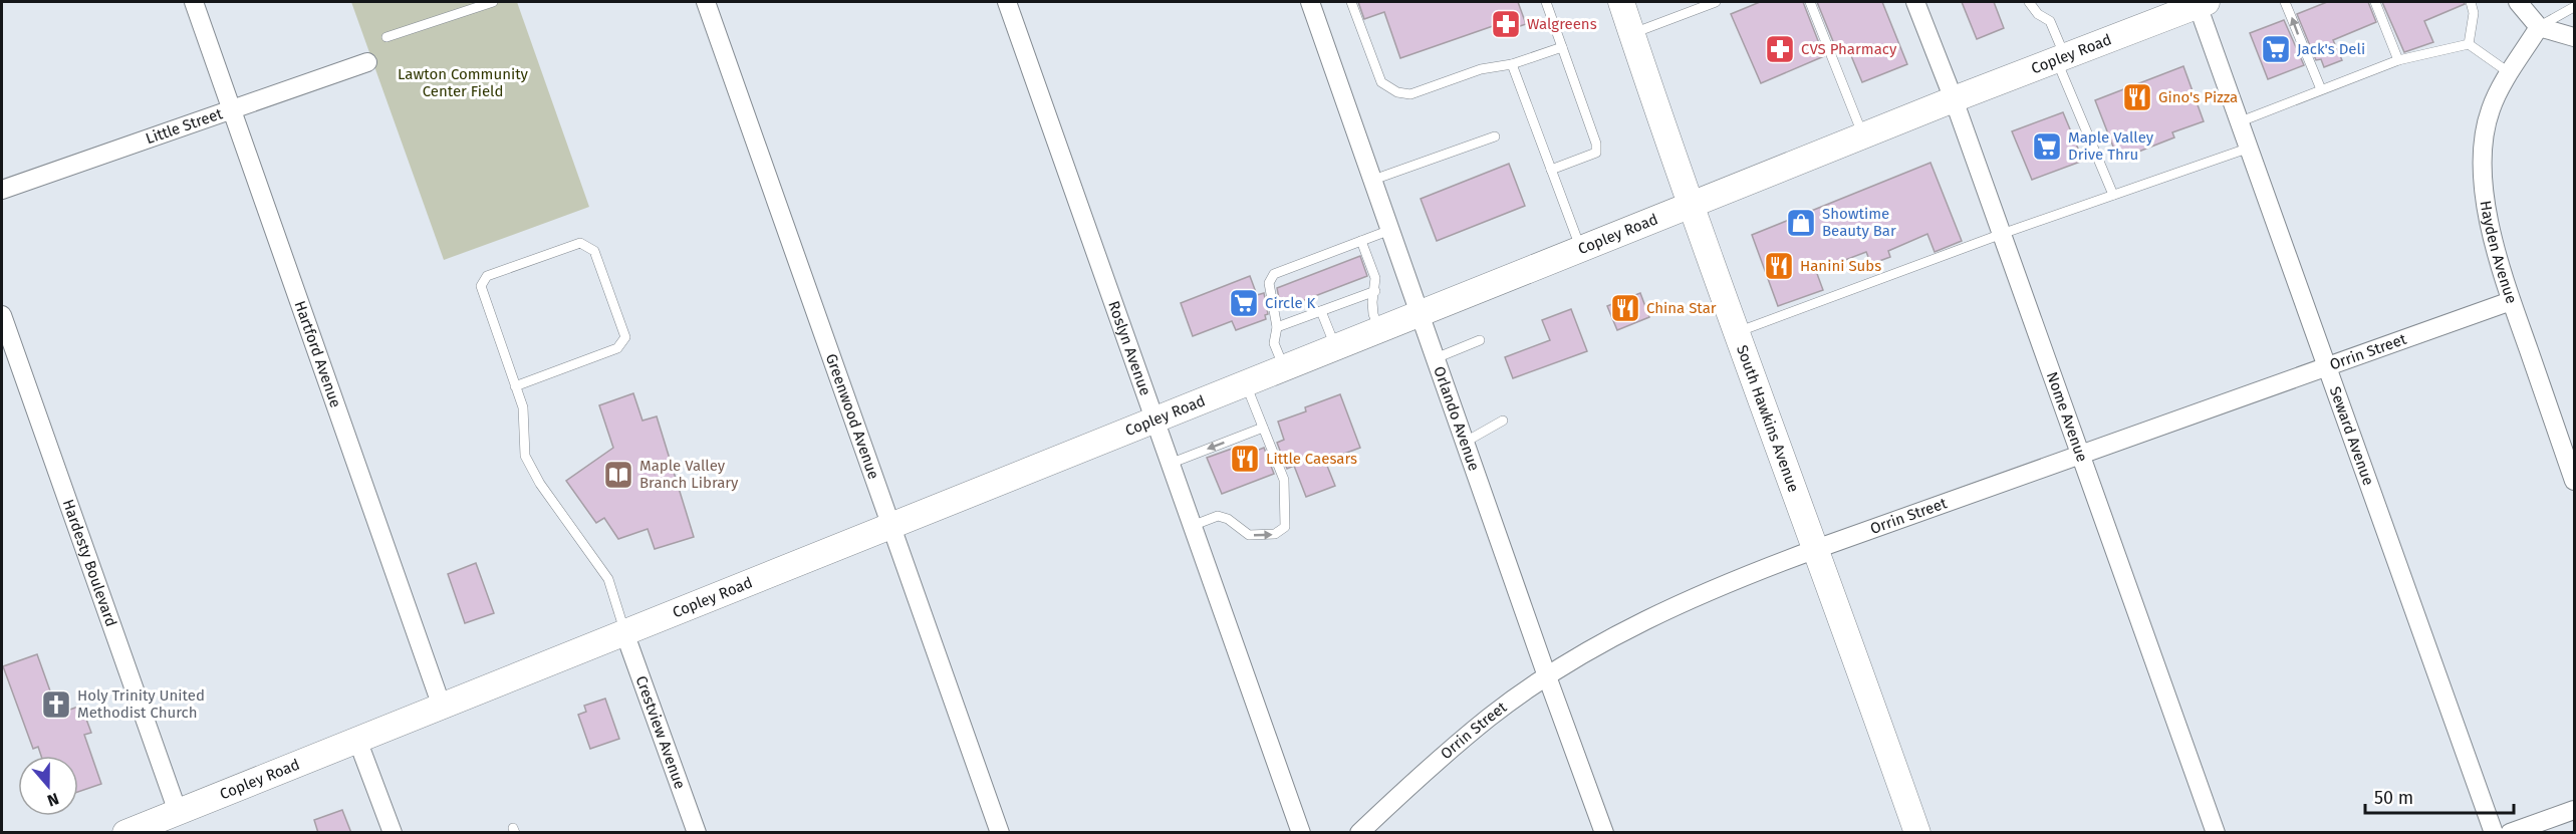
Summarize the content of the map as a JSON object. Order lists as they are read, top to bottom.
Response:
{
  "streets": {
    "main road": ["Copley Road", "South Hawkins Avenue"],
    "street": [
      "Little Street",
      "Hayden Avenue",
      "Roslyn Avenue",
      "Orrin Street",
      "Hartford Avenue",
      "Nome Avenue",
      "Greenwood Avenue",
      "Orlando Avenue",
      "Seward Avenue",
      "Hardesty Boulevard",
      "Crestview Avenue"
    ]
  },
  "crossings": [
    ["Copley Road", "Roslyn Avenue"],
    ["Copley Road", "Hartford Avenue"],
    ["Copley Road", "Nome Avenue"],
    ["Copley Road", "Greenwood Avenue"],
    ["Copley Road", "Orlando Avenue"],
    ["Copley Road", "South Hawkins Avenue"],
    ["Copley Road", "Seward Avenue"],
    ["Copley Road", "Hardesty Boulevard"],
    ["Copley Road", "Crestview Avenue"],
    ["Little Street", "Hartford Avenue"],
    ["Hayden Avenue", "Orrin Street"],
    ["Orrin Street", "Nome Avenue"],
    ["Orrin Street", "Orlando Avenue"],
    ["Orrin Street", "South Hawkins Avenue"],
    ["Orrin Street", "Seward Avenue"]
  ],
  "parks": ["Lawton Community Center Field"],
  "places": {
    "pharmacy": ["Walgreens", "CVS Pharmacy"],
    "supermarket": ["Jack's Deli", "Maple Valley Drive Thru", "Circle K"],
    "restaurant": [
      "Gino's Pizza",
      "Hanini Subs",
      "China Star",
      "Little Caesars"
    ],
    "shop": ["Showtime Beauty Bar"],
    "library": ["Maple Valley Branch Library"],
    "church": ["Holy Trinity United Methodist Church"]
  },
  "scale_bar": "50 m",
  "north": "bottom"
}
